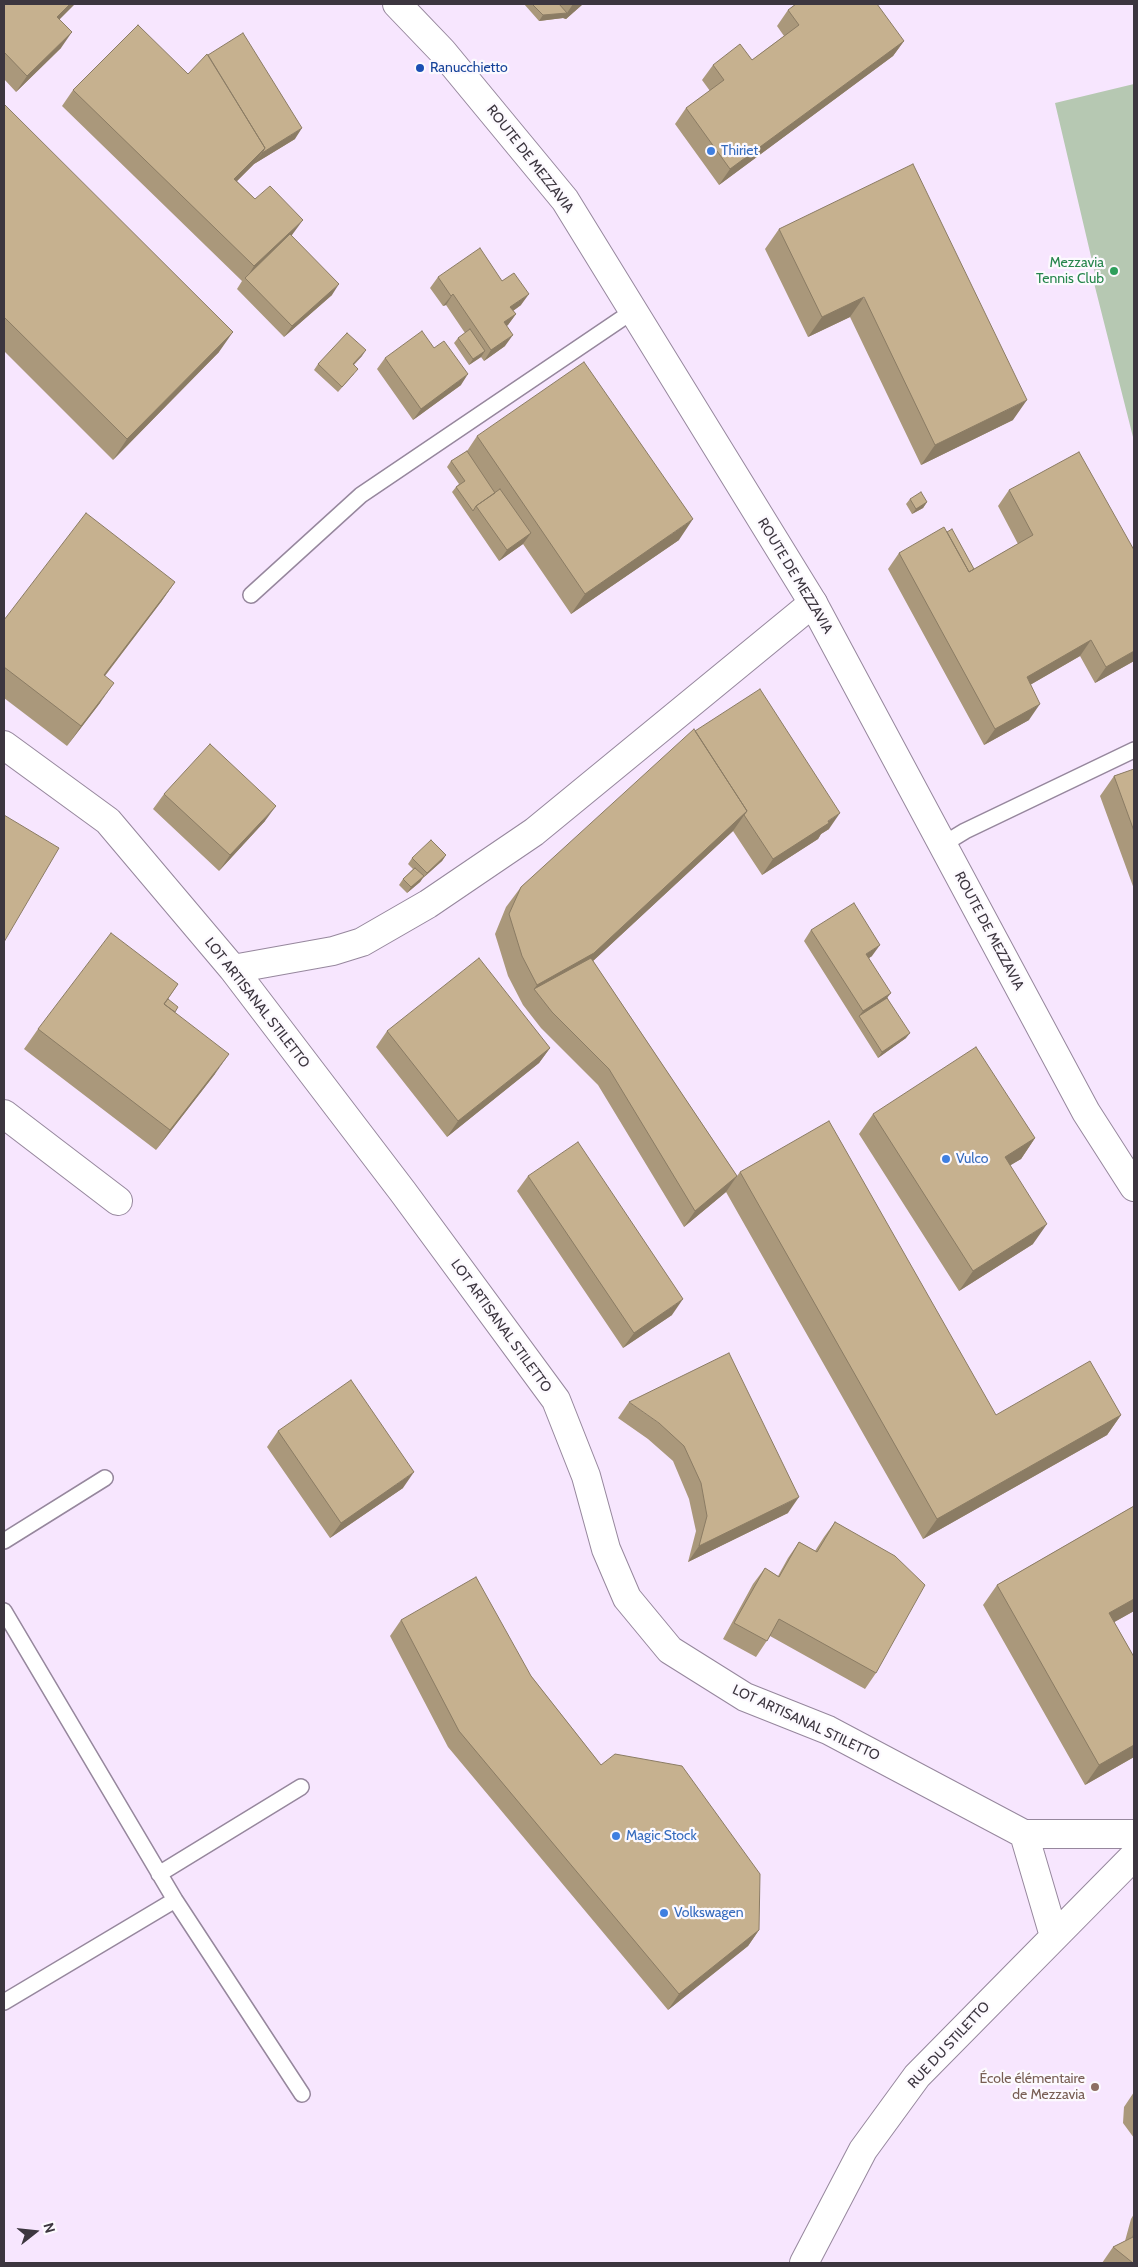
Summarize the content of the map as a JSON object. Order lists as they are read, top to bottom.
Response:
{
  "streets": {
    "street": ["ROUTE DE MEZZAVIA", "LOT ARTISANAL STILETTO", "RUE DU STILETTO"]
  },
  "places": [
    "Ranucchietto",
    "Thiriet",
    "Mezzavia Tennis Club",
    "Vulco",
    "Magic Stock",
    "Volkswagen",
    "École élémentaire de Mezzavia"
  ],
  "north": "right"
}
